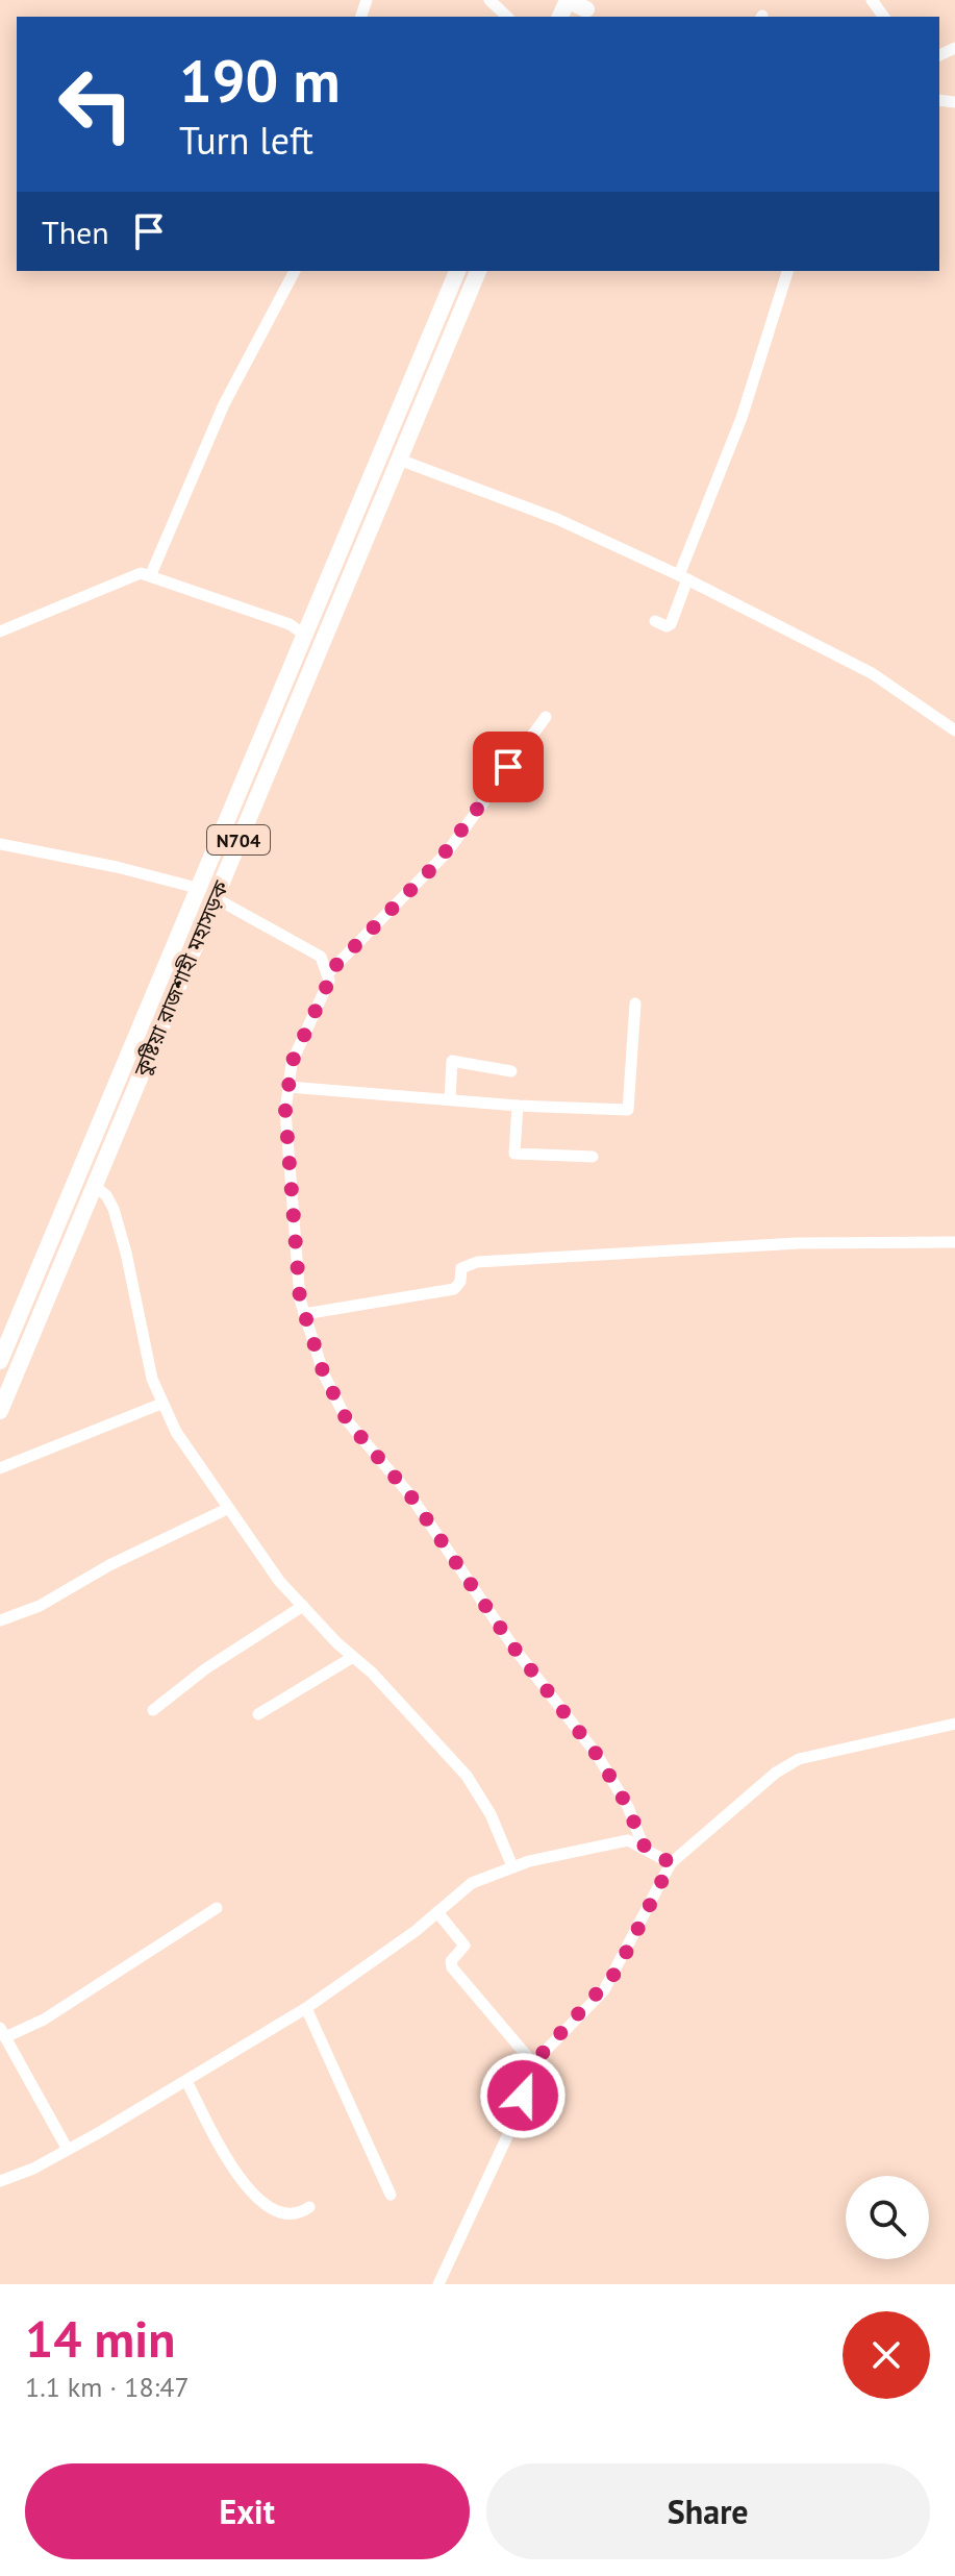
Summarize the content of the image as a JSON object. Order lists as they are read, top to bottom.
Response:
{
  "streets": {
    "highway": ["N704", "কুষ্টিয়া রাজশাহী মহাসড়ক"]
  },
  "page": {
    "turn": ["190 m", "Turn left"],
    "then": "Then",
    "heading": ["14 min", "1.1 km · 18:47"],
    "buttons": ["Exit", "Share"]
  }
}
